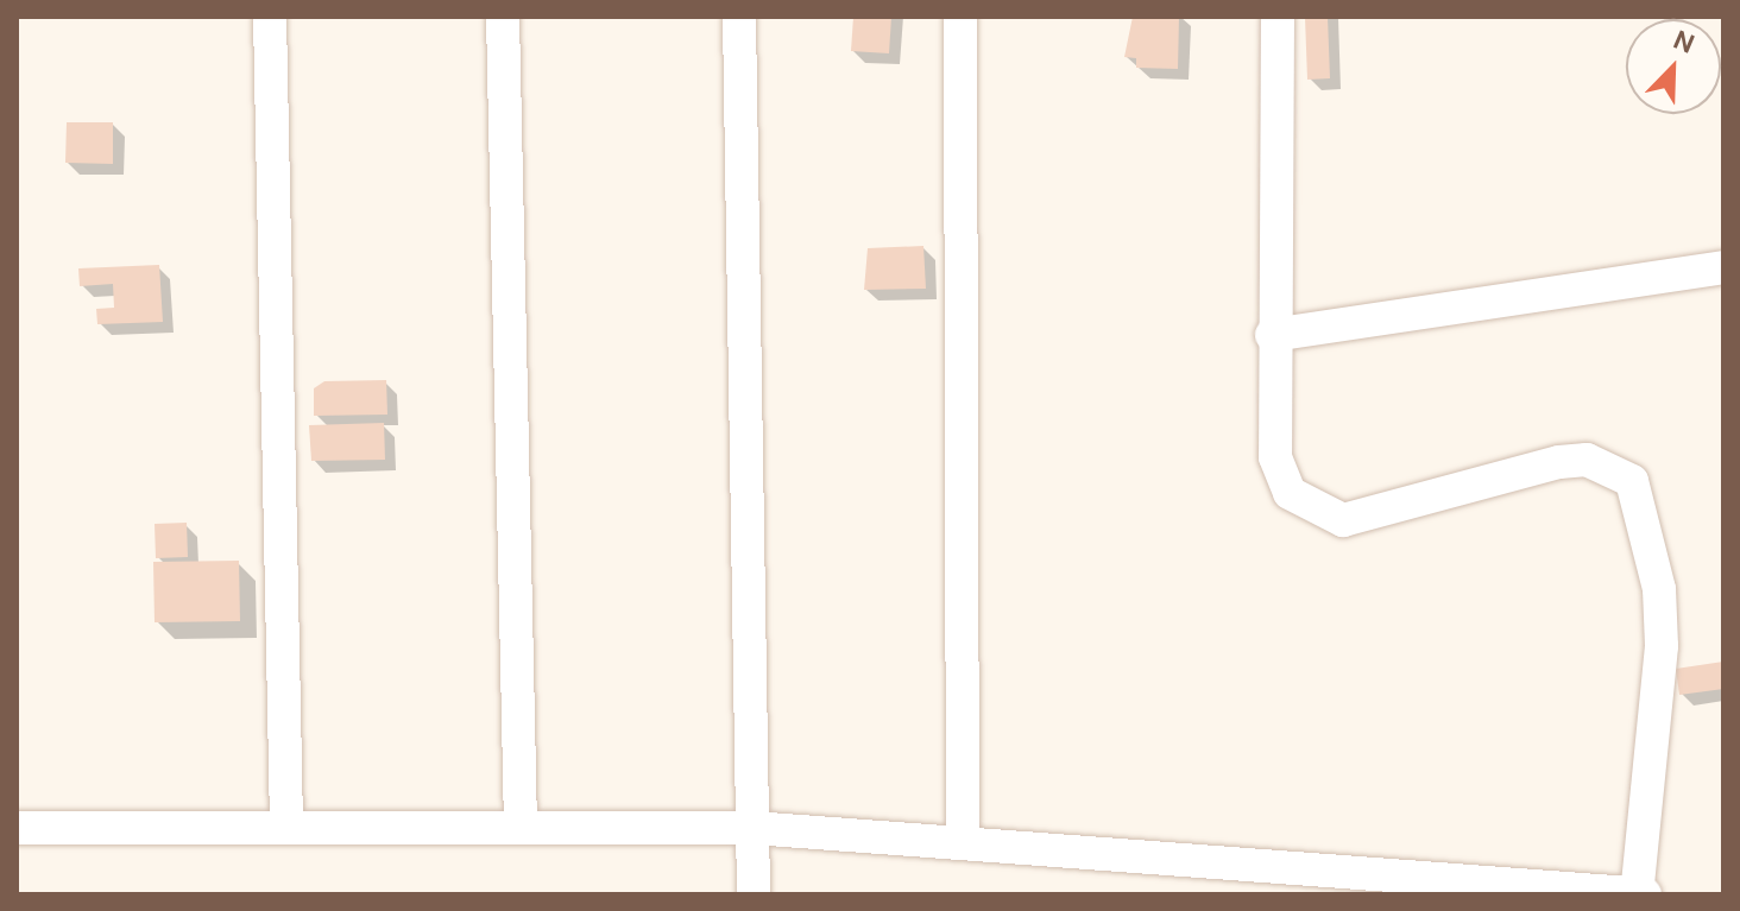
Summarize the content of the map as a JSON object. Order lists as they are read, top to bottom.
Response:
{
  "north": "top right"
}
